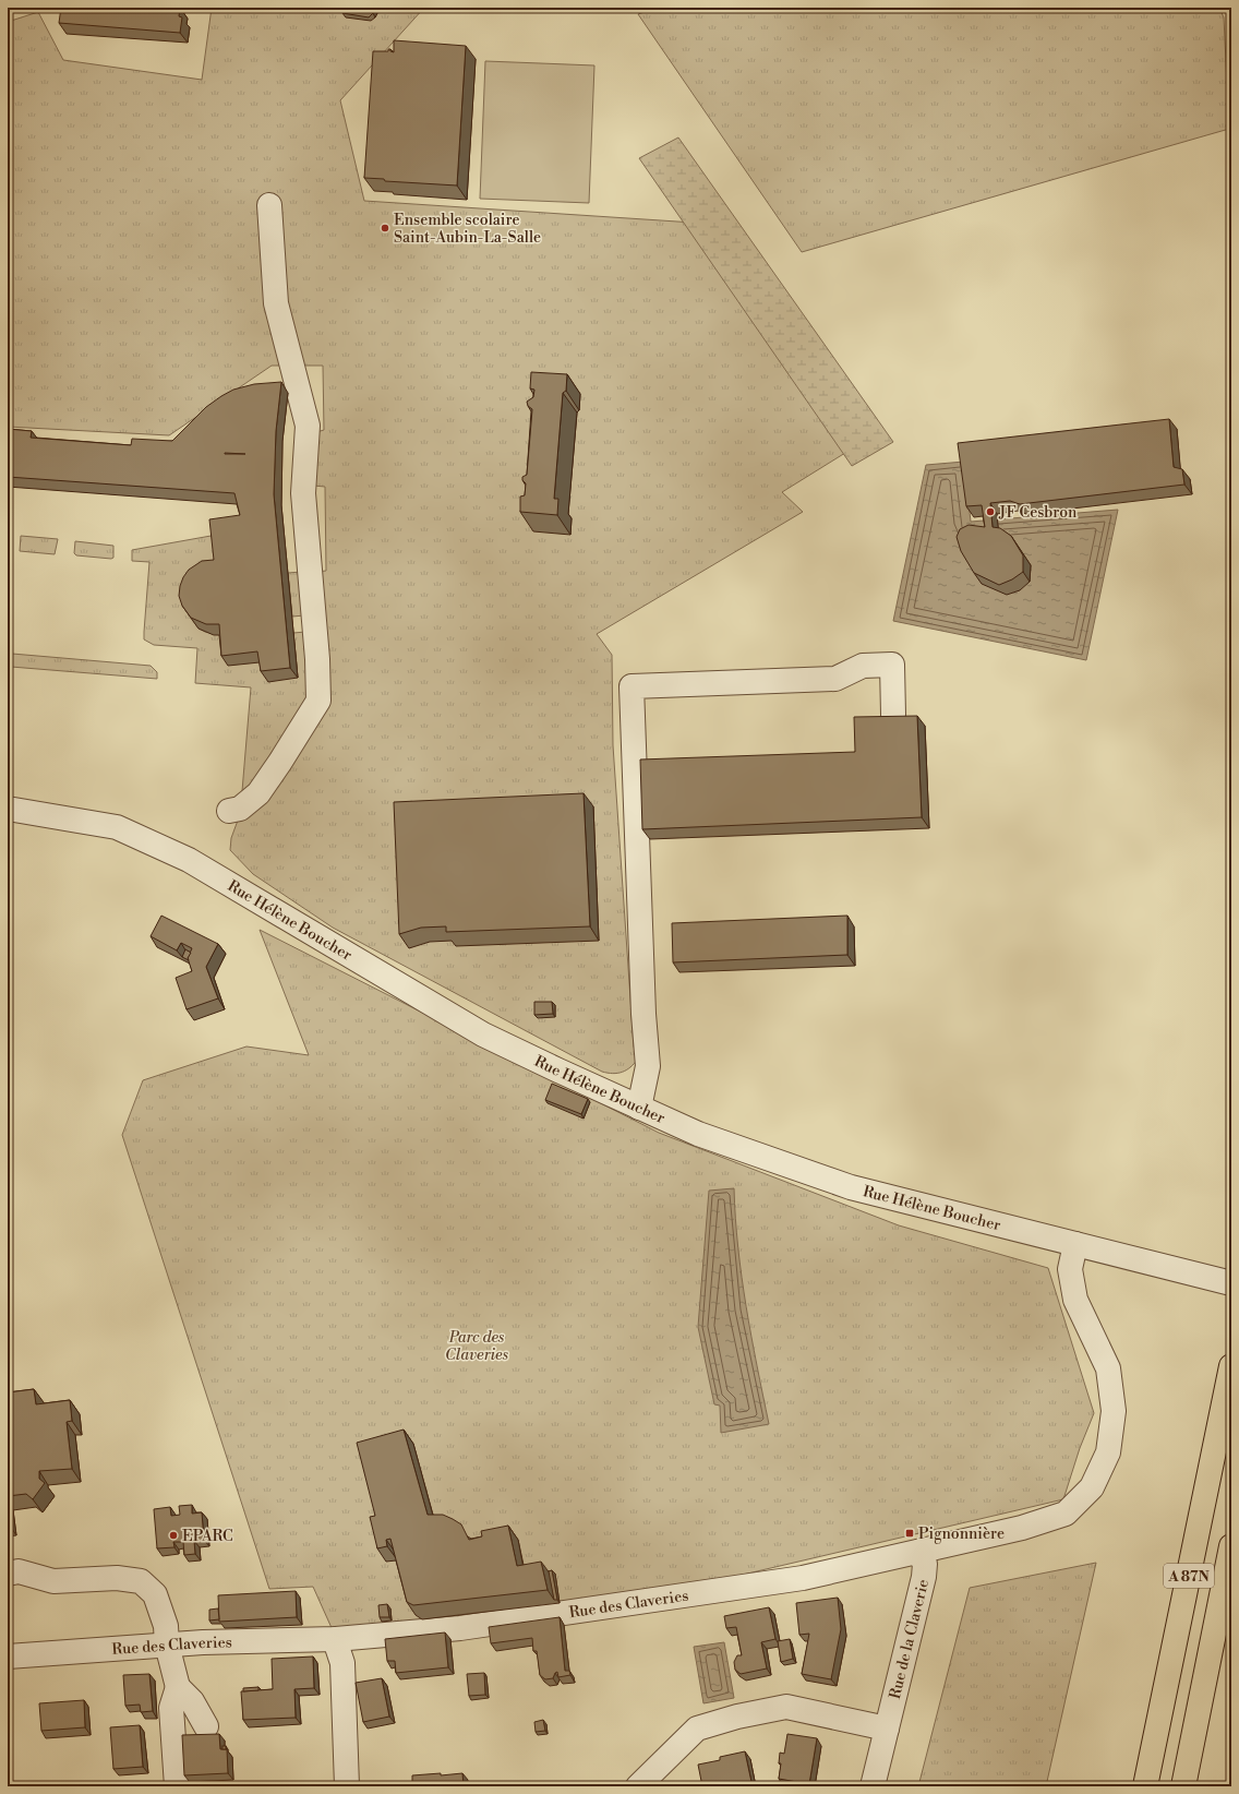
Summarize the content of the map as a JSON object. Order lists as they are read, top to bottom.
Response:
{
  "streets": {
    "highway": ["A 87N"],
    "street": ["Rue Hélène Boucher", "Rue des Claveries", "Rue de la Claverie"]
  },
  "crossings": [
    ["Rue Hélène Boucher", "Rue des Claveries"],
    ["Rue des Claveries", "Rue de la Claverie"]
  ],
  "parks": ["Parc des Claveries"],
  "places": {
    "other": ["Ensemble scolaire Saint-Aubin-La-Salle", "JF Cesbron", "EPARC"],
    "transit": ["Pignonnière"]
  }
}
